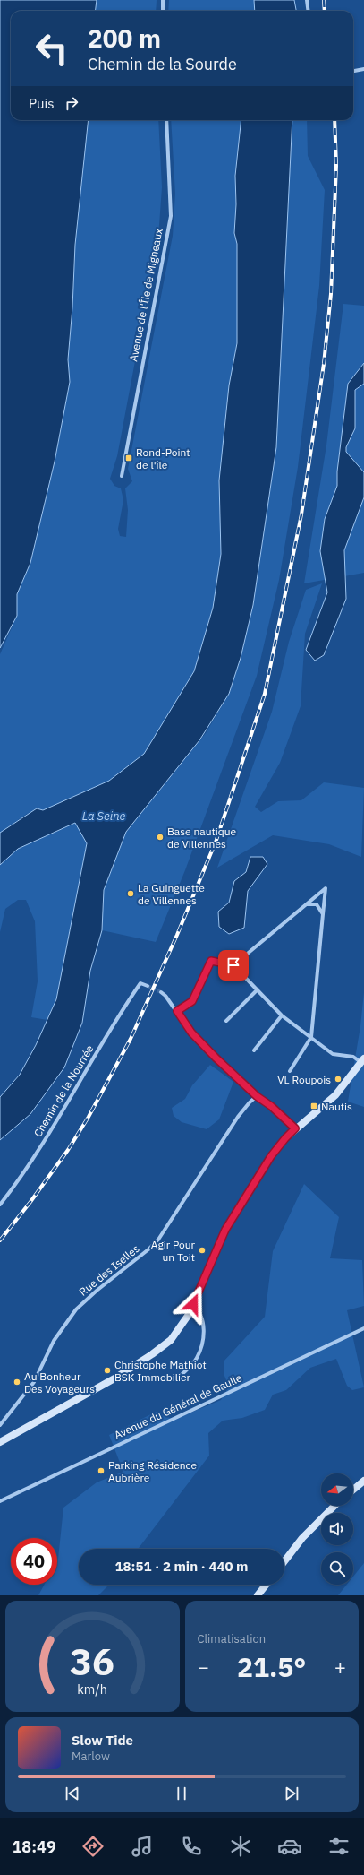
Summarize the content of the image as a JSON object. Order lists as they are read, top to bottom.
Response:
{
  "streets": {
    "street": [
      "Avenue de l'Île de Migneaux",
      "Chemin de la Nourrée",
      "Rue des Iselles",
      "Avenue du Général de Gaulle"
    ]
  },
  "water": ["La Seine"],
  "places": {
    "transit": ["Rond-Point de l'île", "Nautis"],
    "other": [
      "Base nautique de Villennes",
      "La Guinguette de Villennes",
      "VL Roupois",
      "Agir Pour un Toit",
      "Christophe Mathiot BSK Immobilier",
      "Au Bonheur Des Voyageurs",
      "Parking Résidence Aubrière"
    ]
  },
  "north": "left",
  "page": {
    "turn": ["200 m", "Chemin de la Sourde"],
    "then": "Puis",
    "limit": "40",
    "trip": "18:51 · 2 min · 440 m",
    "tile": "Climatisation",
    "heat": ["−", "21.5°", "+"],
    "song": ["Slow Tide", "Marlow"],
    "tabs": "18:49",
    "gauge": ["36", "km/h"]
  }
}
